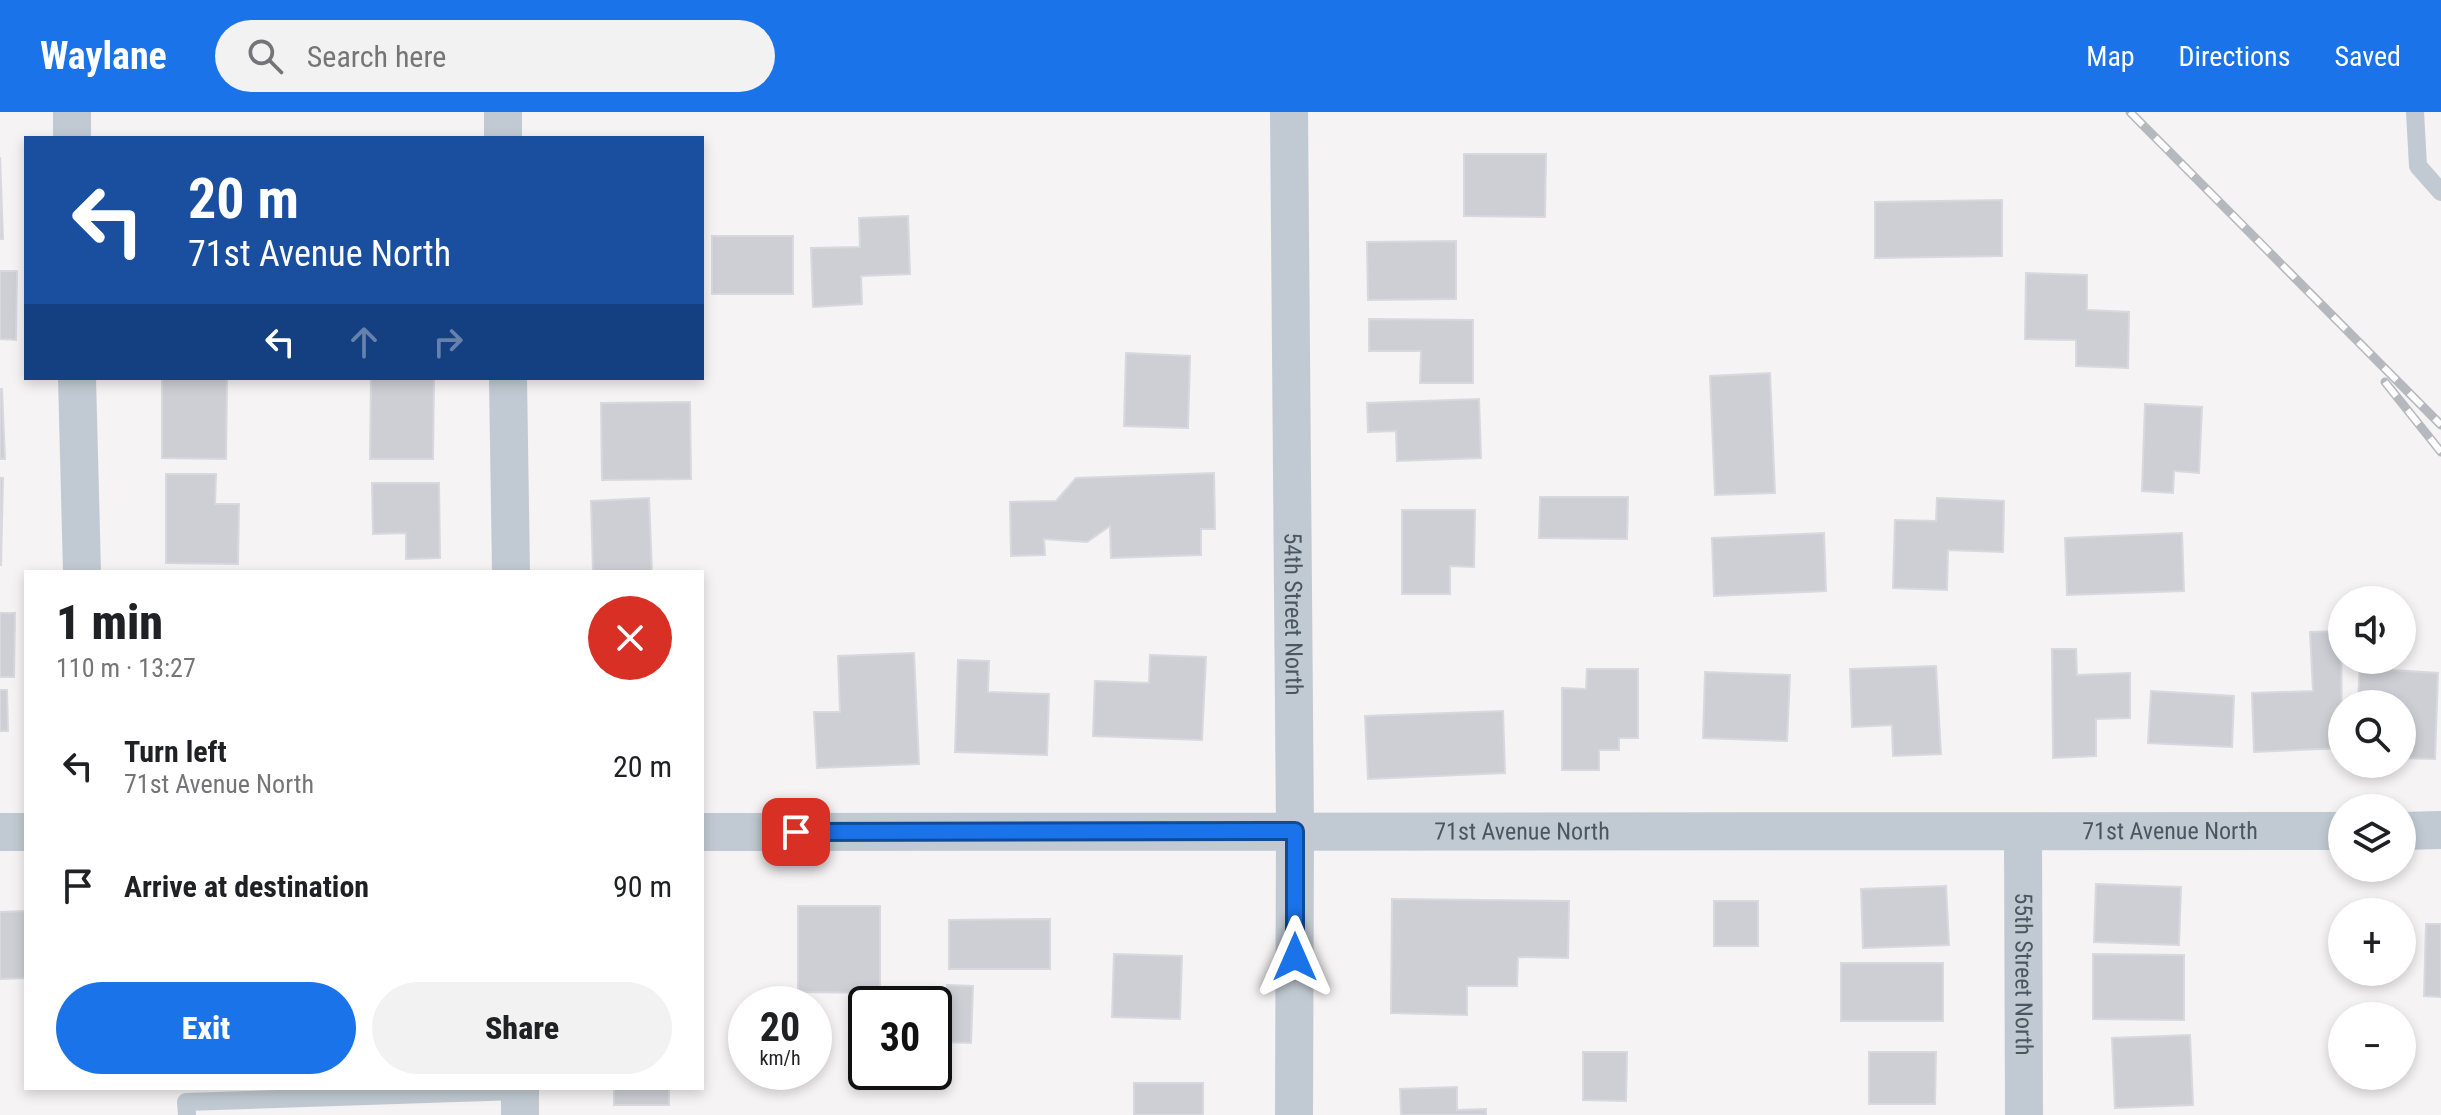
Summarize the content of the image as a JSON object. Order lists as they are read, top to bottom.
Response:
{
  "streets": {
    "street": ["54th Street North", "71st Avenue North", "55th Street North"]
  },
  "crossings": [
    ["54th Street North", "71st Avenue North"],
    ["71st Avenue North", "55th Street North"]
  ],
  "page": {
    "header": "Waylane",
    "search": "Search here",
    "nav": ["Map", "Directions", "Saved"],
    "turn": ["20 m", "71st Avenue North"],
    "heading": ["1 min", "110 m · 13:27"],
    "map_buttons": ["+", "−"],
    "list": [
      {
        "name": "Turn left",
        "note": "71st Avenue North",
        "value": "20 m"
      },
      {
        "name": "Arrive at destination",
        "value": "90 m"
      }
    ],
    "buttons": ["Exit", "Share"],
    "speed": "20 km/h",
    "limit": "30"
  }
}
